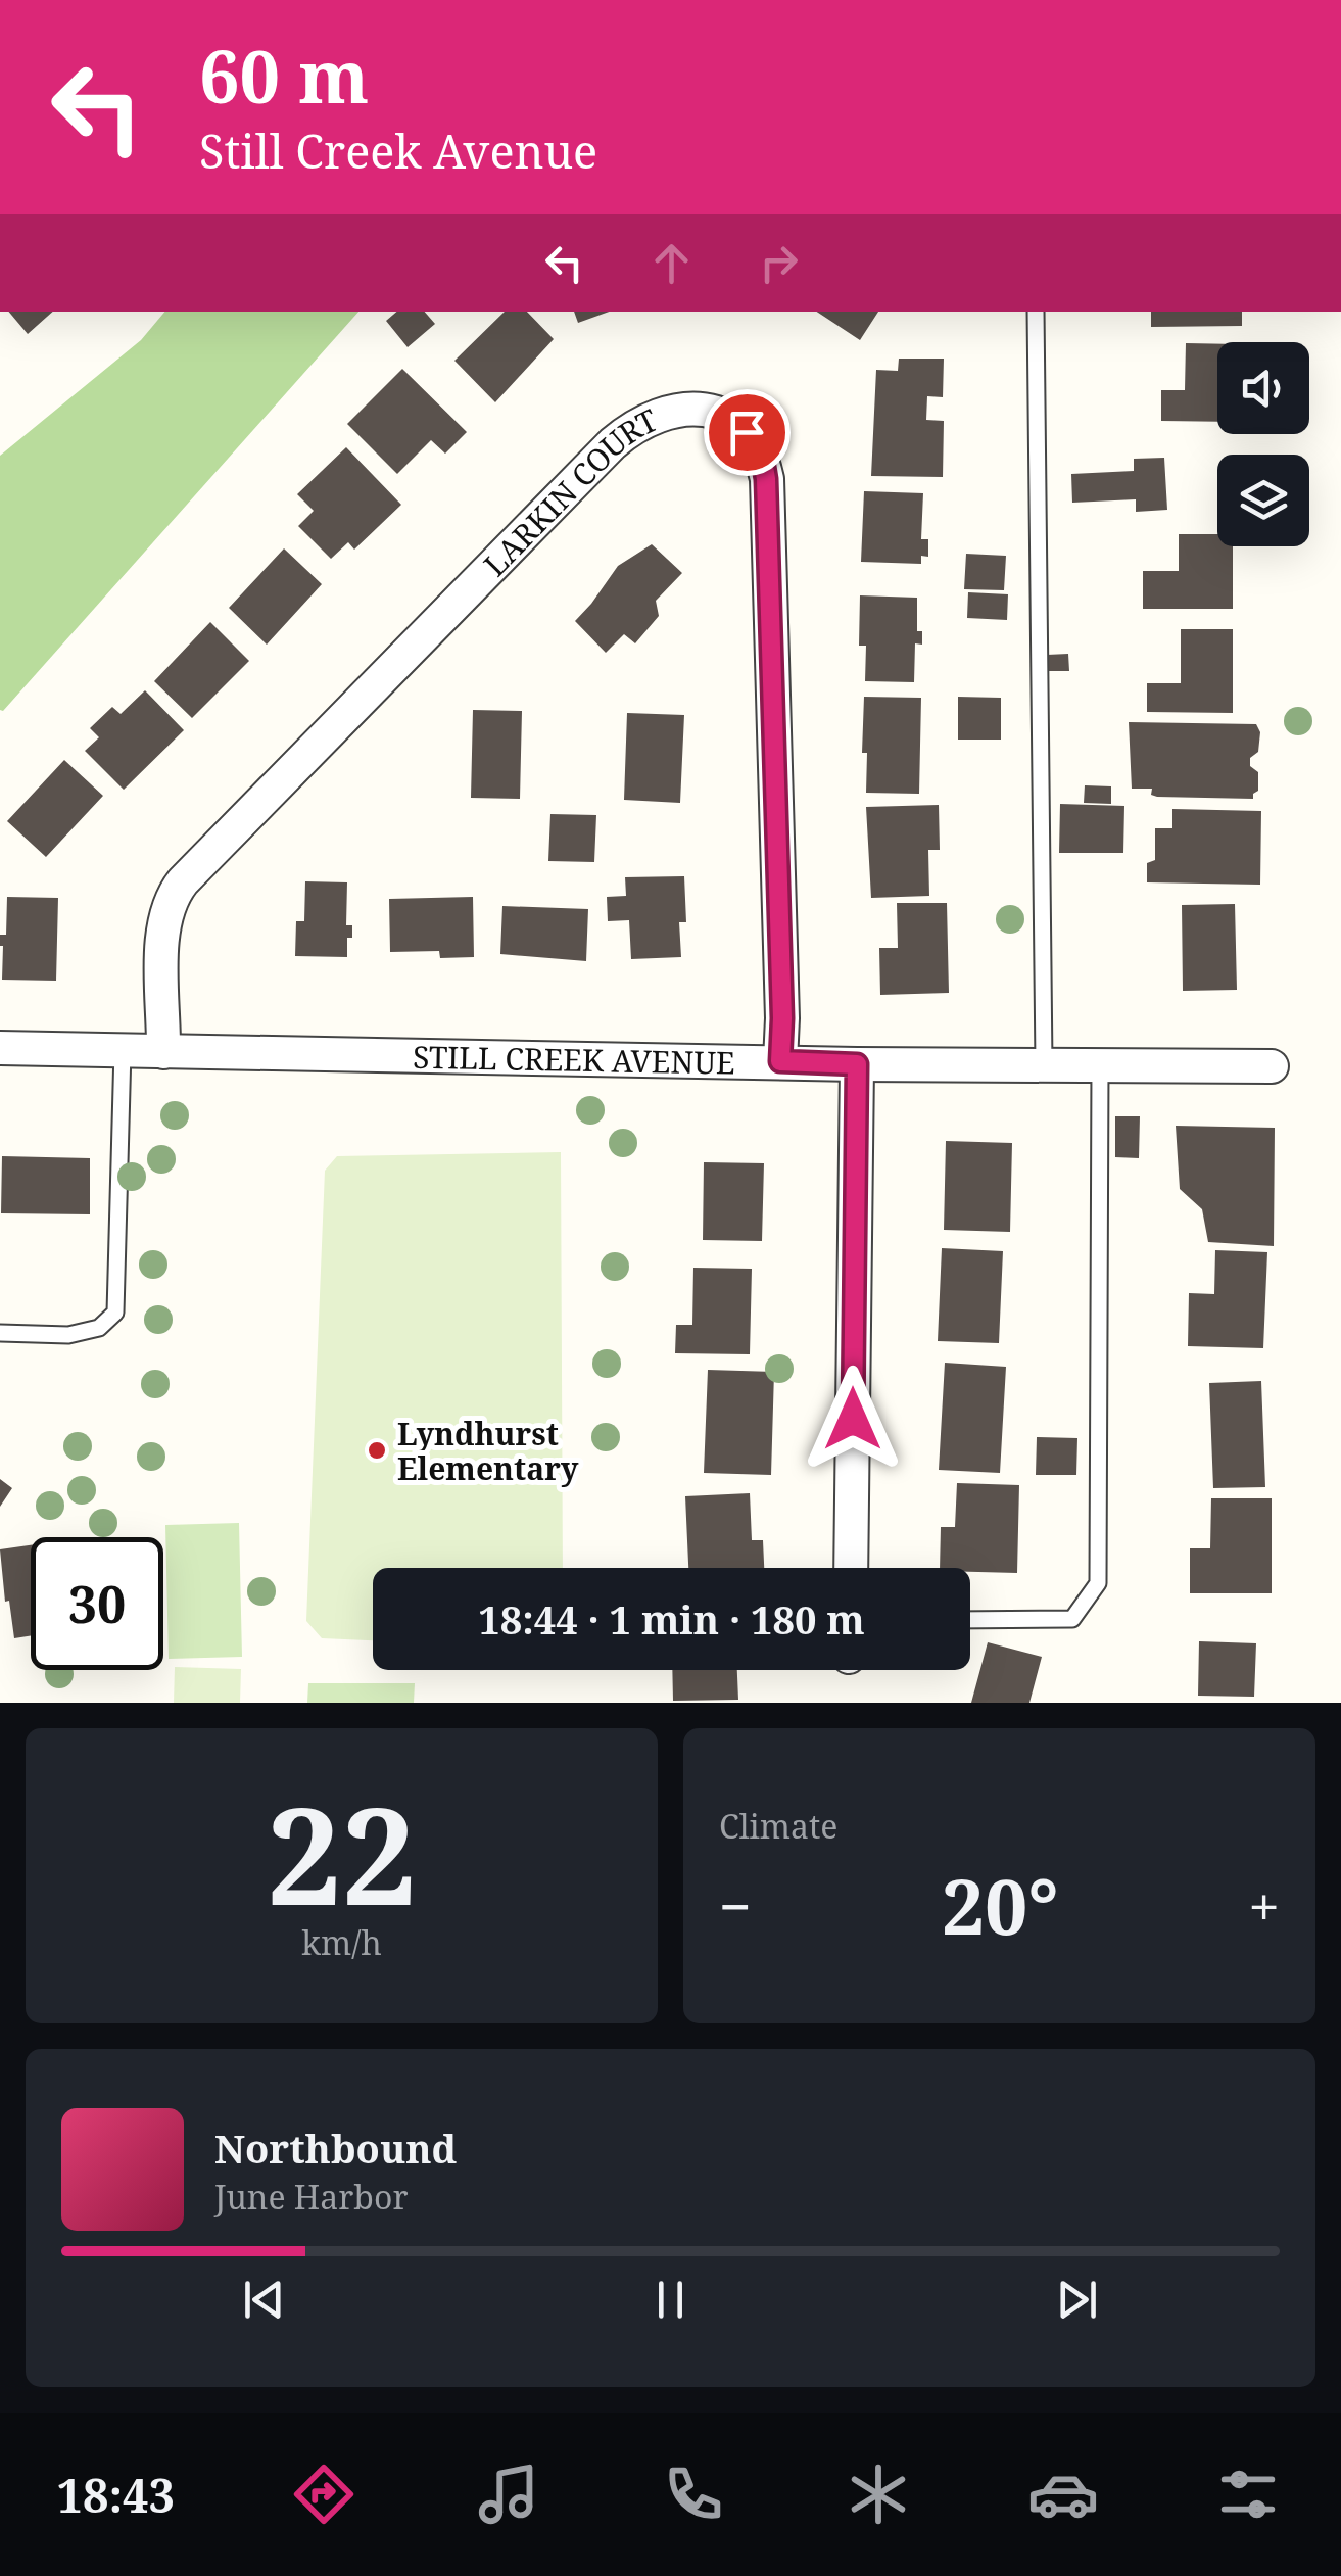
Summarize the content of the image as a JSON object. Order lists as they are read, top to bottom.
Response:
{
  "streets": {
    "street": ["LARKIN COURT", "STILL CREEK AVENUE"]
  },
  "crossings": [
    ["LARKIN COURT", "STILL CREEK AVENUE"]
  ],
  "places": ["Lyndhurst Elementary"],
  "page": {
    "turn": ["60 m", "Still Creek Avenue"],
    "limit": "30",
    "trip": "18:44 · 1 min · 180 m",
    "tile": [
      ["22", "km/h"],
      "Climate"
    ],
    "heat": ["−", "20°", "+"],
    "song": ["Northbound", "June Harbor"],
    "tabs": "18:43"
  }
}
